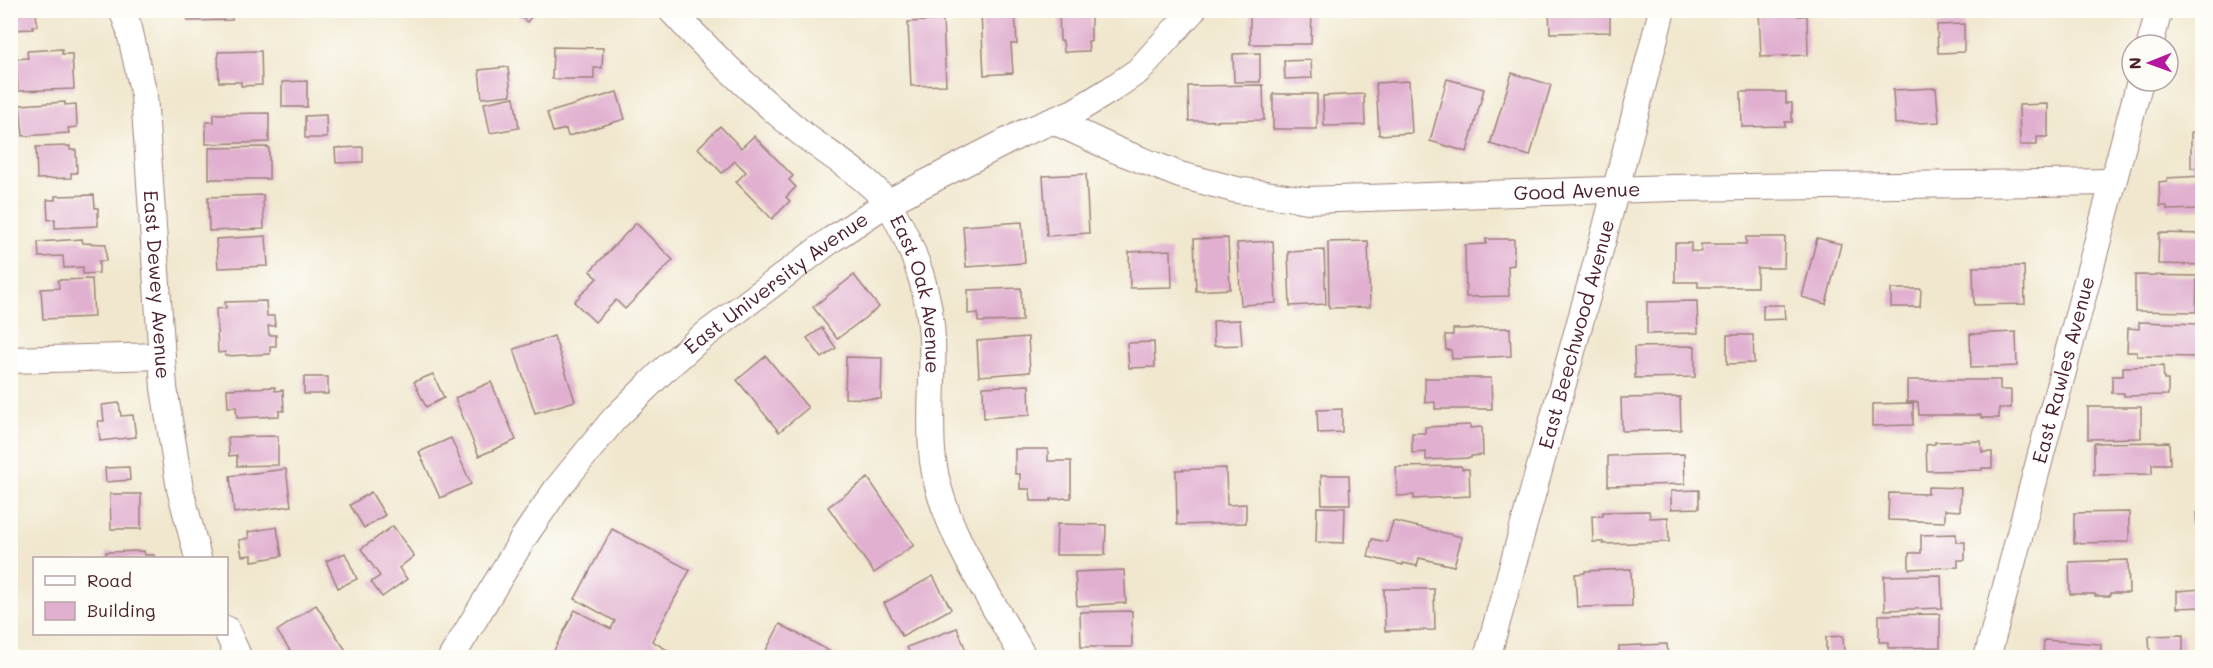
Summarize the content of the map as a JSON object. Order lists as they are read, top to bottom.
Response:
{
  "streets": {
    "street": [
      "Good Avenue",
      "East University Avenue",
      "East Dewey Avenue",
      "East Oak Avenue",
      "East Beechwood Avenue",
      "East Rawles Avenue"
    ]
  },
  "crossings": [
    ["Good Avenue", "East University Avenue"],
    ["Good Avenue", "East Beechwood Avenue"],
    ["Good Avenue", "East Rawles Avenue"],
    ["East University Avenue", "East Oak Avenue"]
  ],
  "legend": ["Road", "Building"],
  "north": "left"
}
